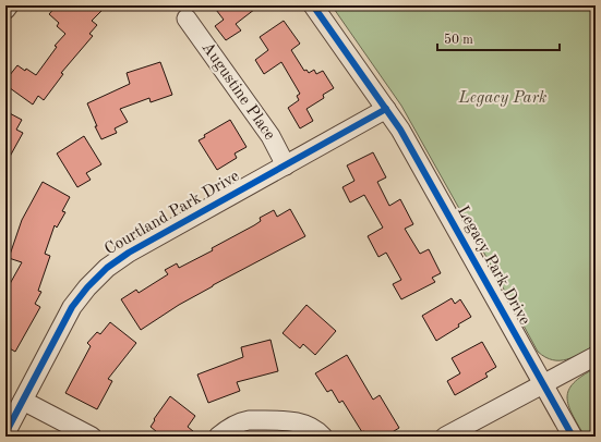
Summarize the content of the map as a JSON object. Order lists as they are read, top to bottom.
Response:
{
  "streets": {
    "street": ["Augustine Place", "Courtland Park Drive", "Legacy Park Drive"]
  },
  "crossings": [
    ["Augustine Place", "Courtland Park Drive"]
  ],
  "parks": ["Legacy Park"],
  "scale_bar": "50 m"
}
